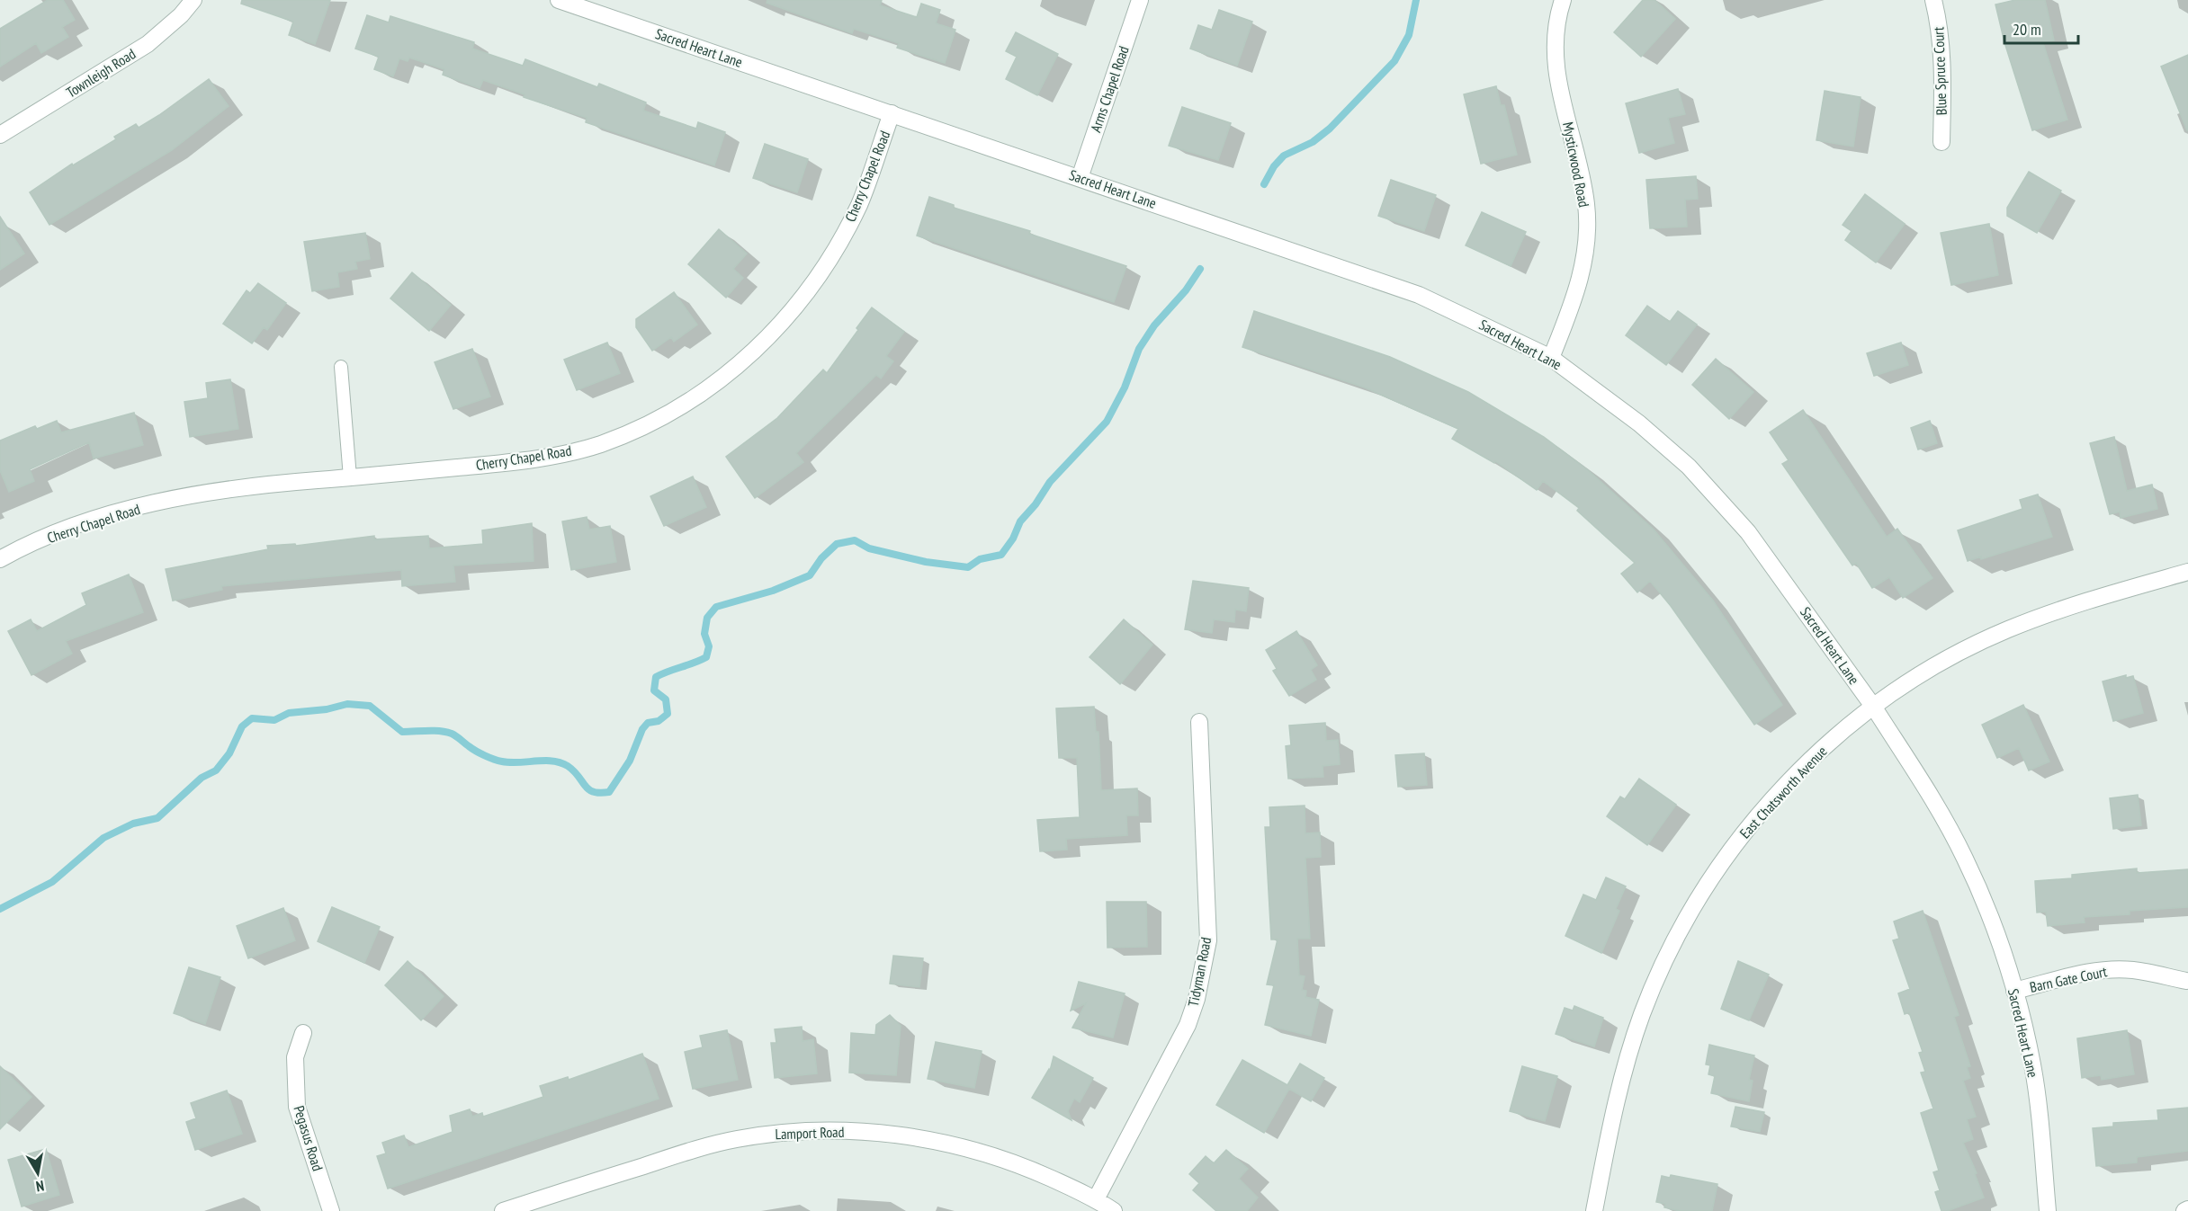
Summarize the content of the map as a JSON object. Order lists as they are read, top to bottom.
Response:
{
  "streets": {
    "street": [
      "Sacred Heart Lane",
      "Blue Spruce Court",
      "Townleigh Road",
      "Arms Chapel Road",
      "Mysticwood Road",
      "Cherry Chapel Road",
      "East Chatsworth Avenue",
      "Tidyman Road",
      "Barn Gate Court",
      "Lamport Road",
      "Pegasus Road"
    ]
  },
  "crossings": [
    ["Sacred Heart Lane", "Arms Chapel Road"],
    ["Sacred Heart Lane", "Mysticwood Road"],
    ["Sacred Heart Lane", "Cherry Chapel Road"],
    ["Sacred Heart Lane", "East Chatsworth Avenue"],
    ["Sacred Heart Lane", "Barn Gate Court"],
    ["Tidyman Road", "Lamport Road"]
  ],
  "scale_bar": "20 m",
  "north": "bottom"
}
